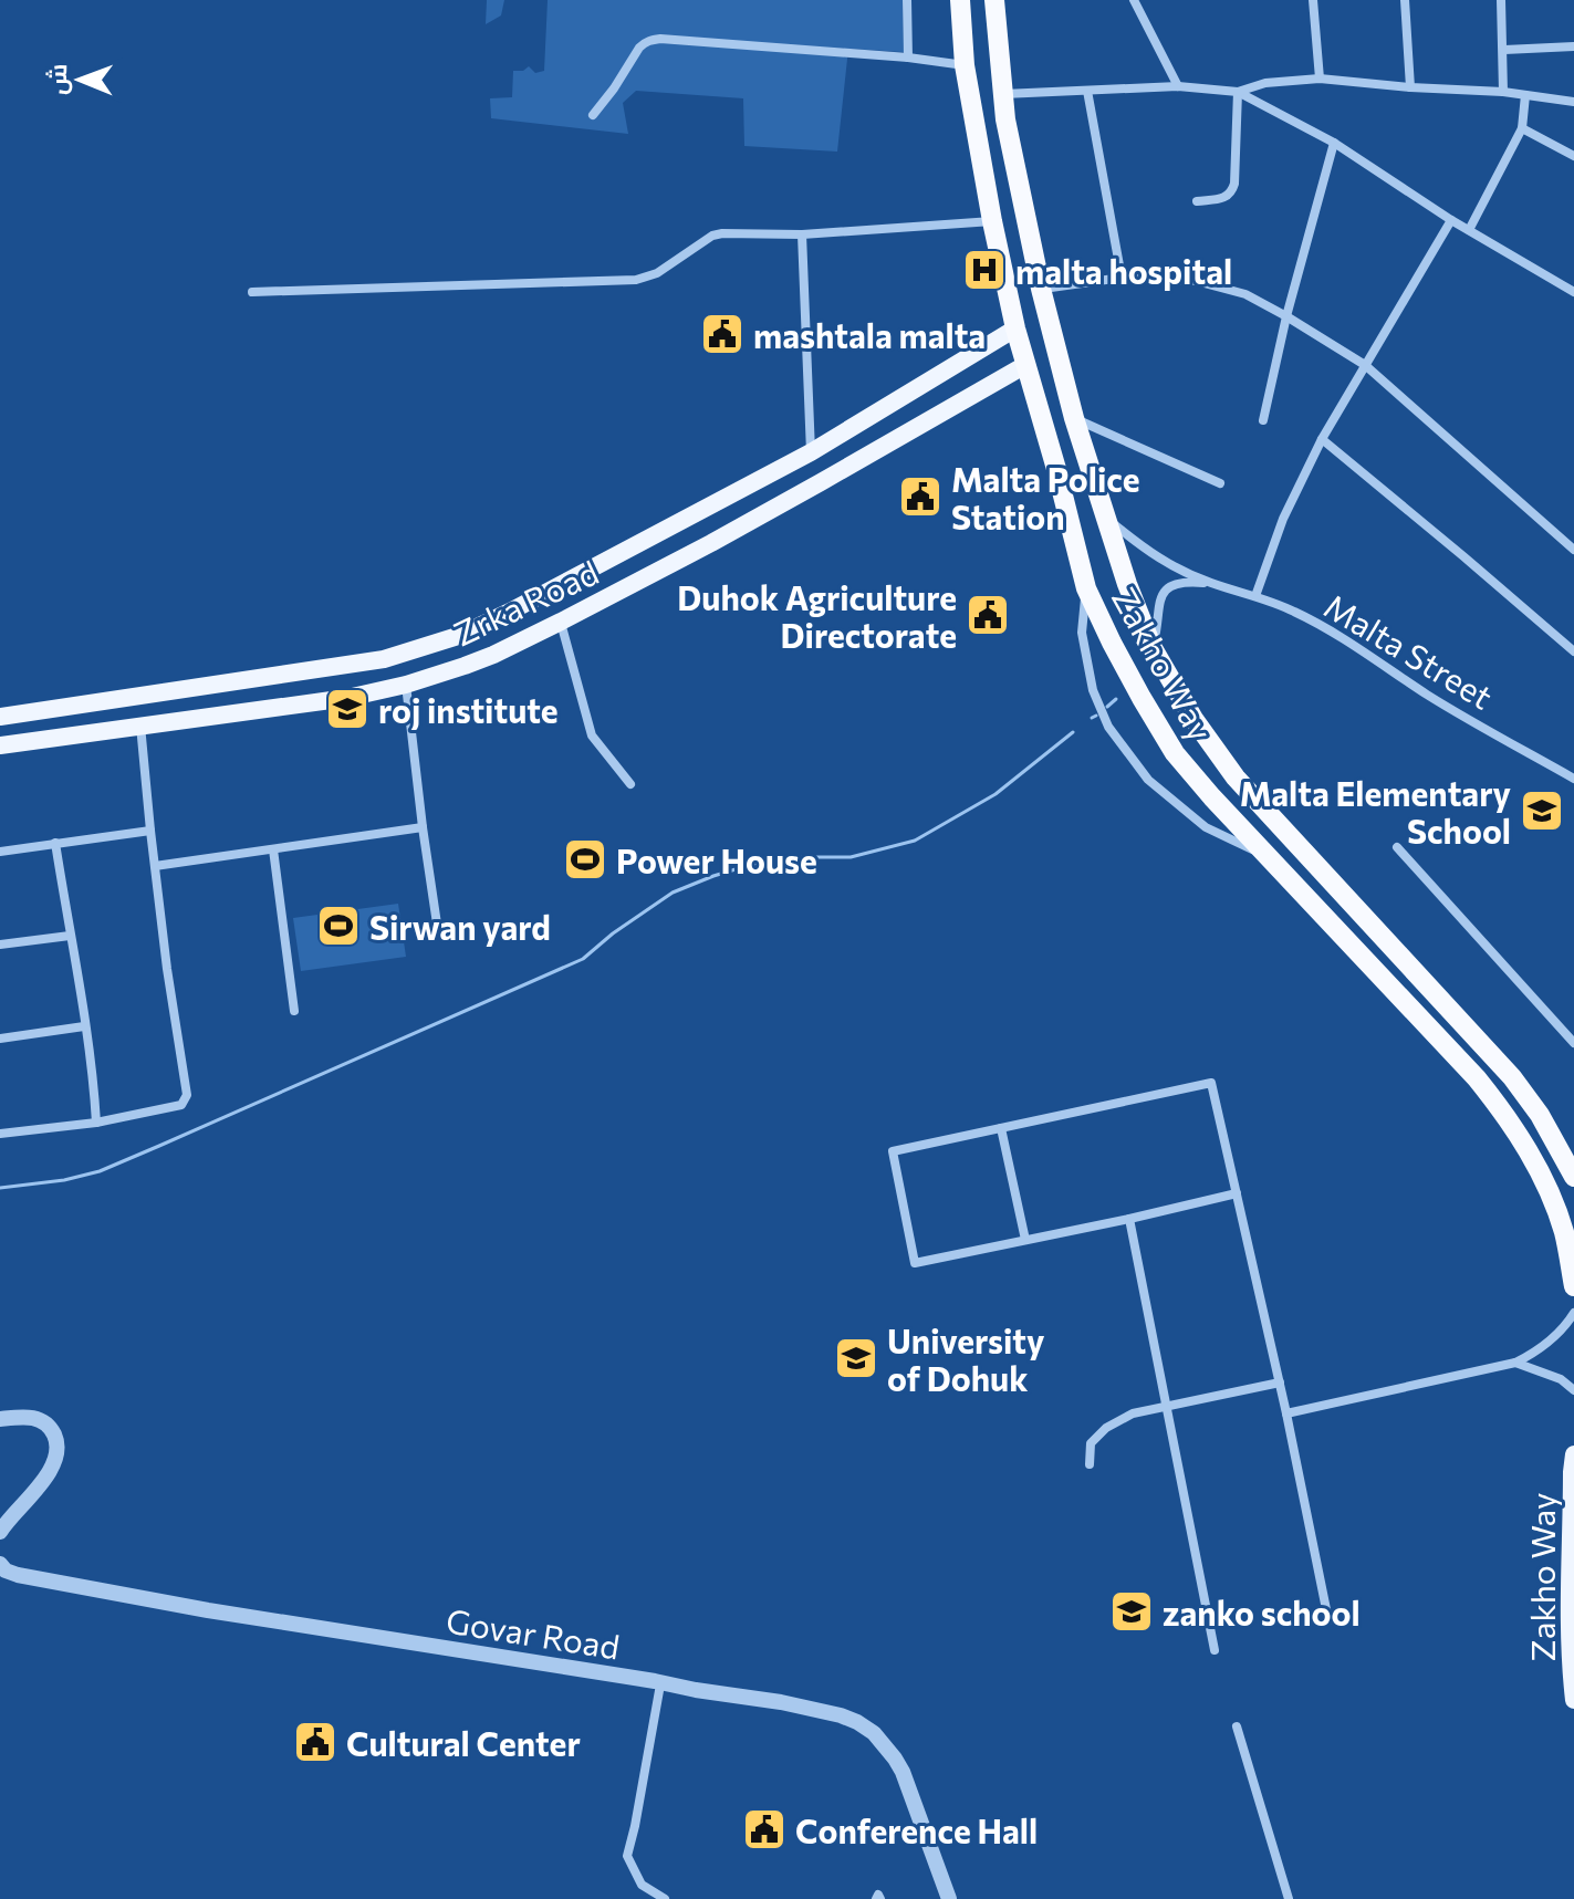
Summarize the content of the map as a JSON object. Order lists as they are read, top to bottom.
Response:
{
  "streets": {
    "highway": ["Zakho Way"],
    "main road": ["Zrka Road"],
    "street": ["Malta Street", "Govar Road"]
  },
  "crossings": [
    ["Zrka Road", "Zakho Way"],
    ["Malta Street", "Zakho Way"]
  ],
  "places": {
    "hospital": ["malta hospital"],
    "public building": [
      "mashtala malta",
      "Malta Police Station",
      "Duhok Agriculture Directorate",
      "Cultural Center",
      "Conference Hall"
    ],
    "school or university": [
      "roj institute",
      "Malta Elementary School",
      "University of Dohuk",
      "zanko school"
    ],
    "sports": ["Power House", "Sirwan yard"]
  },
  "north": "left"
}
